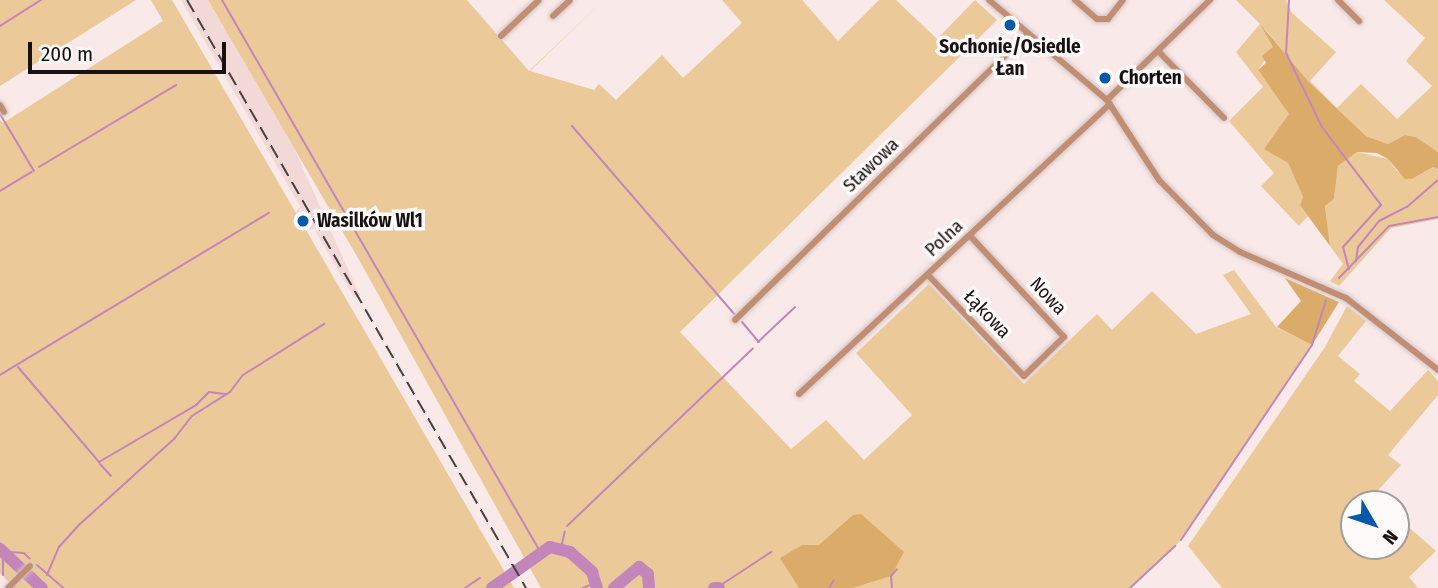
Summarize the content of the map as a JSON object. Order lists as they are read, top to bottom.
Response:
{
  "streets": {
    "street": [
      "Stawowa",
      "Polna",
      "Nowa",
      "Łąkowa"
    ]
  },
  "crossings": [
    ["Polna", "Nowa"],
    ["Polna", "Łąkowa"],
    ["Nowa", "Łąkowa"]
  ],
  "places": ["Sochonie/Osiedle Łan", "Chorten", "Wasilków Wl1"],
  "scale_bar": "200 m",
  "north": "bottom right"
}
